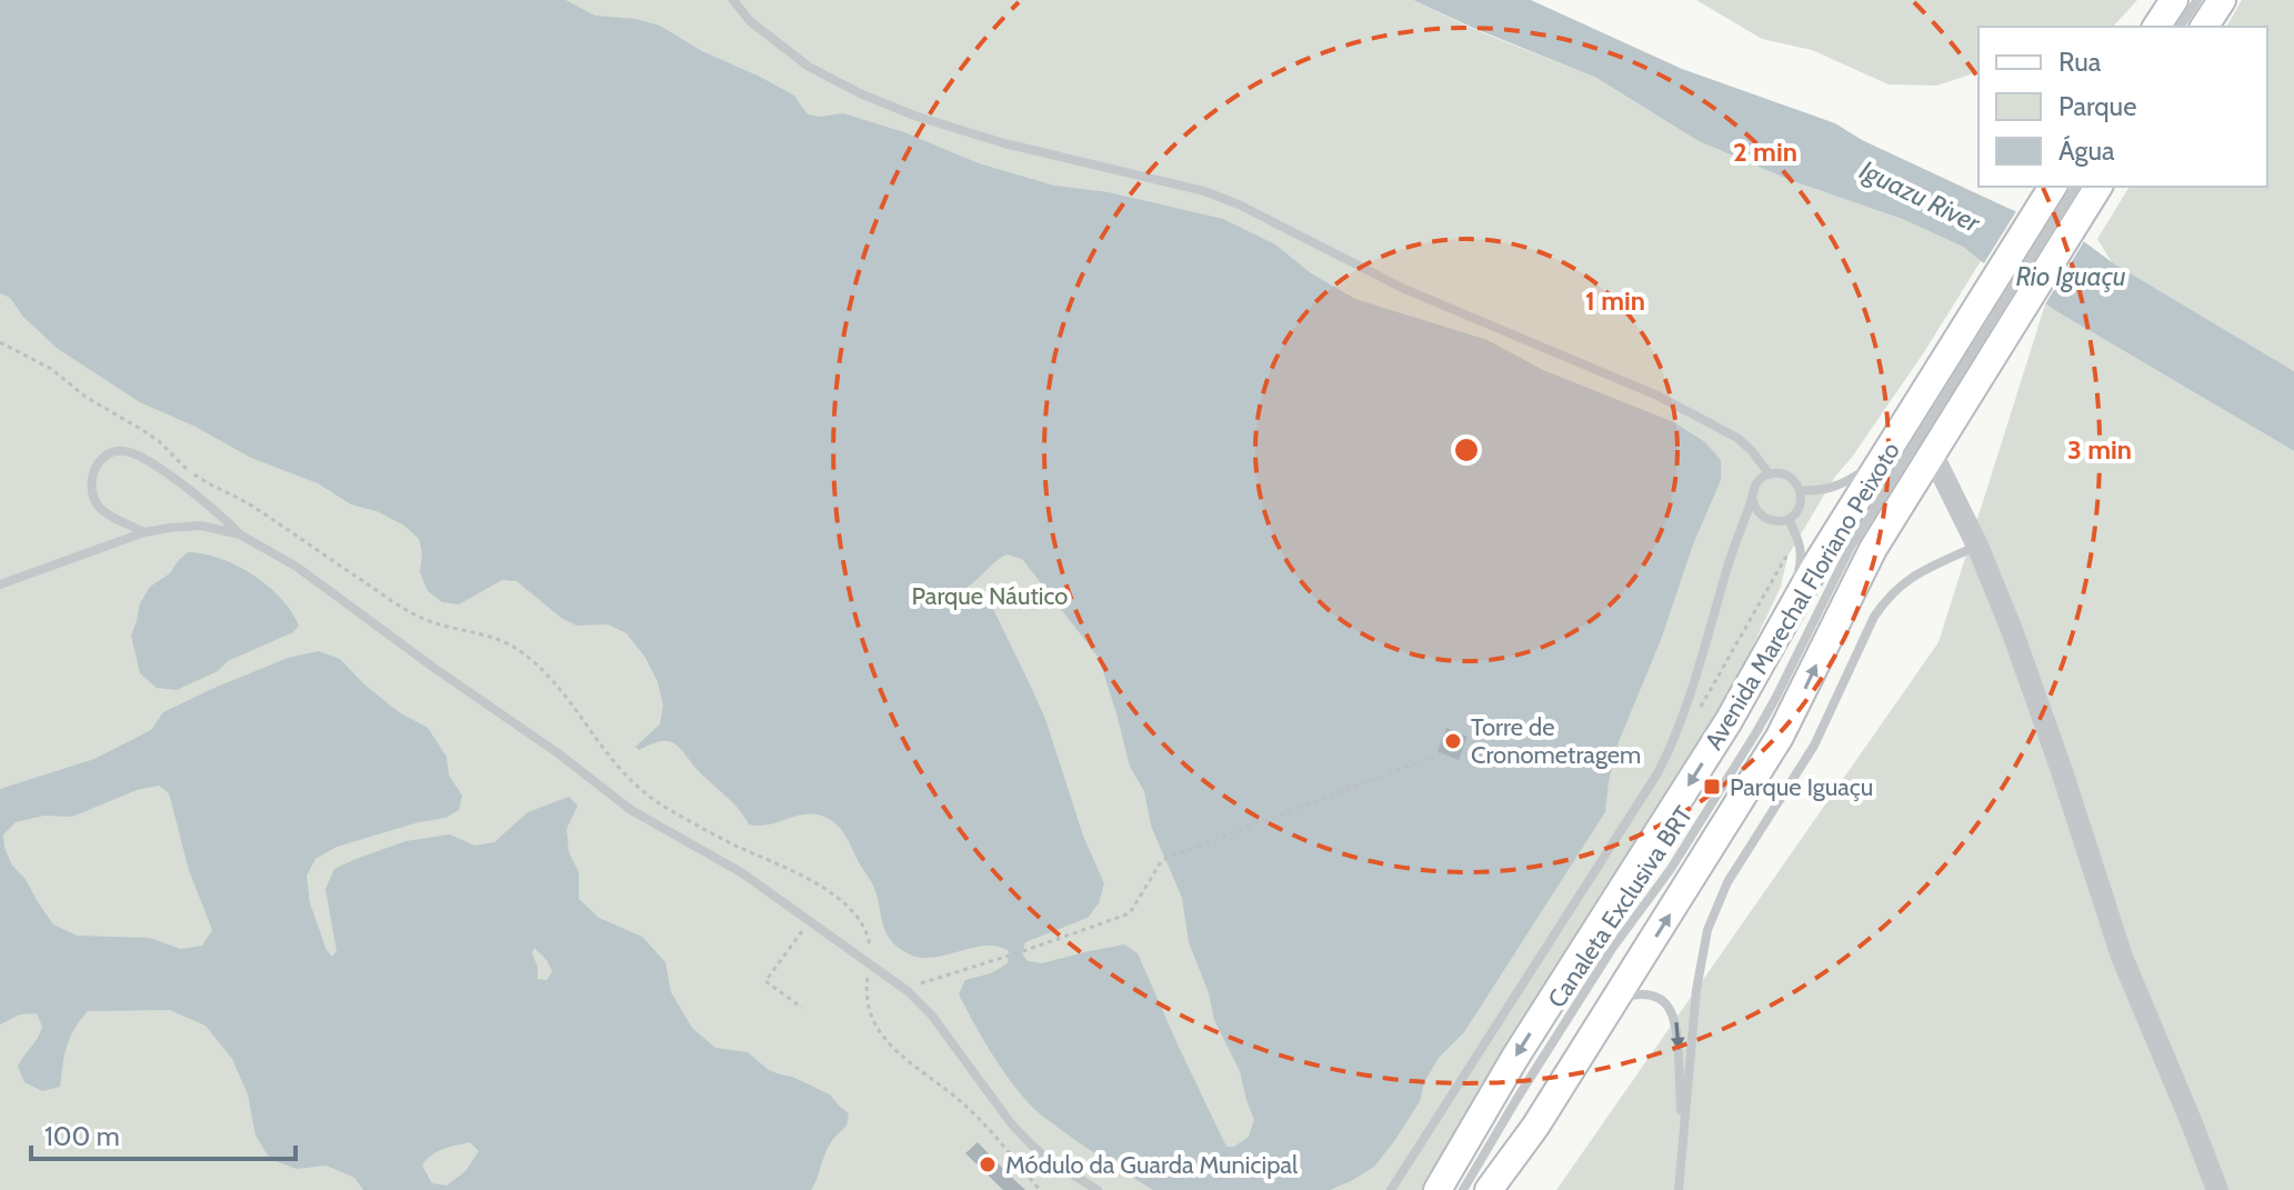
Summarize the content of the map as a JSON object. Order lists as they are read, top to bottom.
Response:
{
  "streets": {
    "main road": ["Avenida Marechal Floriano Peixoto"],
    "lane": ["Canaleta Exclusiva BRT"]
  },
  "crossings": [
    ["Avenida Marechal Floriano Peixoto", "Canaleta Exclusiva BRT"]
  ],
  "water": ["Iguazu River", "Rio Iguaçu"],
  "parks": ["Parque Náutico"],
  "places": {
    "other": ["Torre de Cronometragem", "Módulo da Guarda Municipal"],
    "transit": ["Parque Iguaçu"]
  },
  "legend": ["Rua", "Parque", "Água"],
  "scale_bar": "100 m",
  "rings": ["2 min", "1 min", "3 min"]
}
